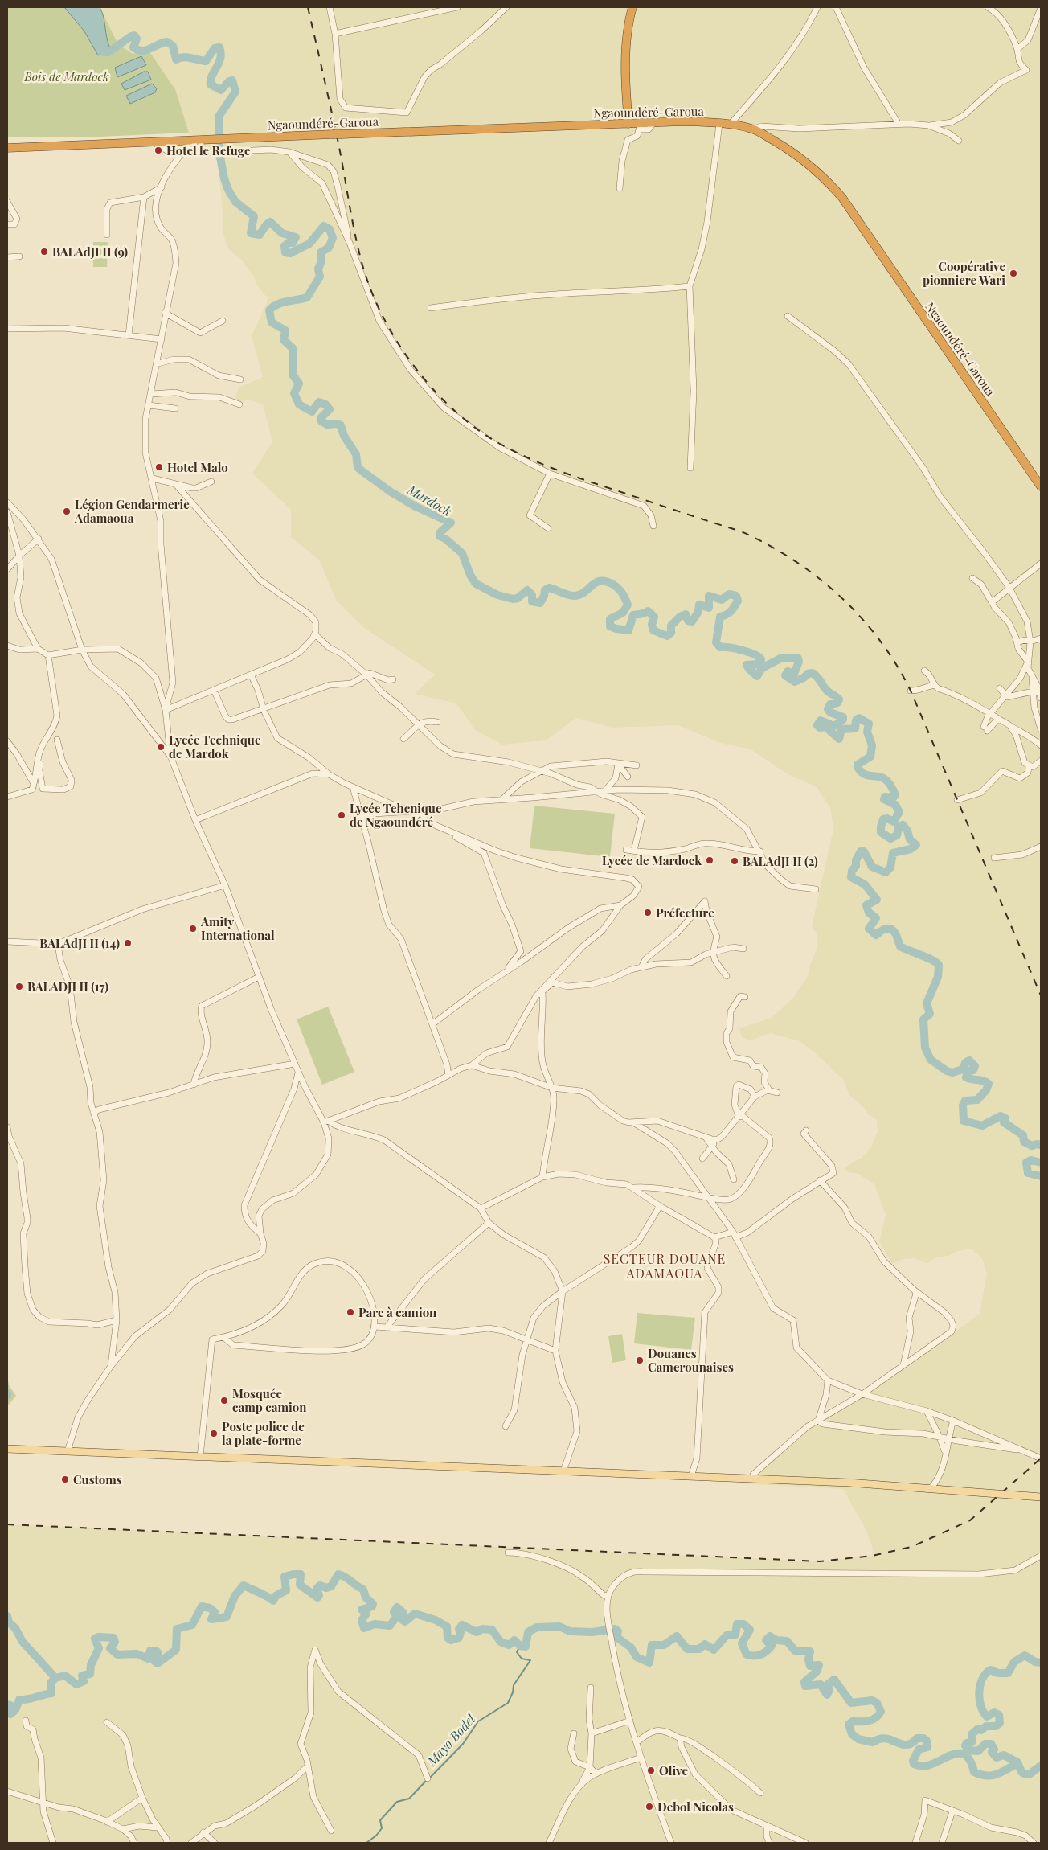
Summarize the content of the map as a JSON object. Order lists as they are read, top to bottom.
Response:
{
  "streets": {
    "highway": ["Ngaoundéré-Garoua"]
  },
  "districts": ["SECTEUR DOUANE ADAMAOUA"],
  "water": ["Mardock", "Mayo Bodel"],
  "parks": ["Bois de Mardock"],
  "places": [
    "Hotel le Refuge",
    "BALAdJI II (9)",
    "Coopérative pionniere Wari",
    "Hotel Malo",
    "Légion Gendarmerie Adamaoua",
    "Lycée Technique de Mardok",
    "Lycée Tehcnique de Ngaoundéré",
    "Lycée de Mardock",
    "BALAdJI II (2)",
    "Préfecture",
    "Amity International",
    "BALAdJI II (14)",
    "BALADJI II (17)",
    "Parc à camion",
    "Douanes Camerounaises",
    "Mosquée camp camion",
    "Poste police de la plate-forme",
    "Customs",
    "Olive",
    "Debol Nicolas"
  ]
}
